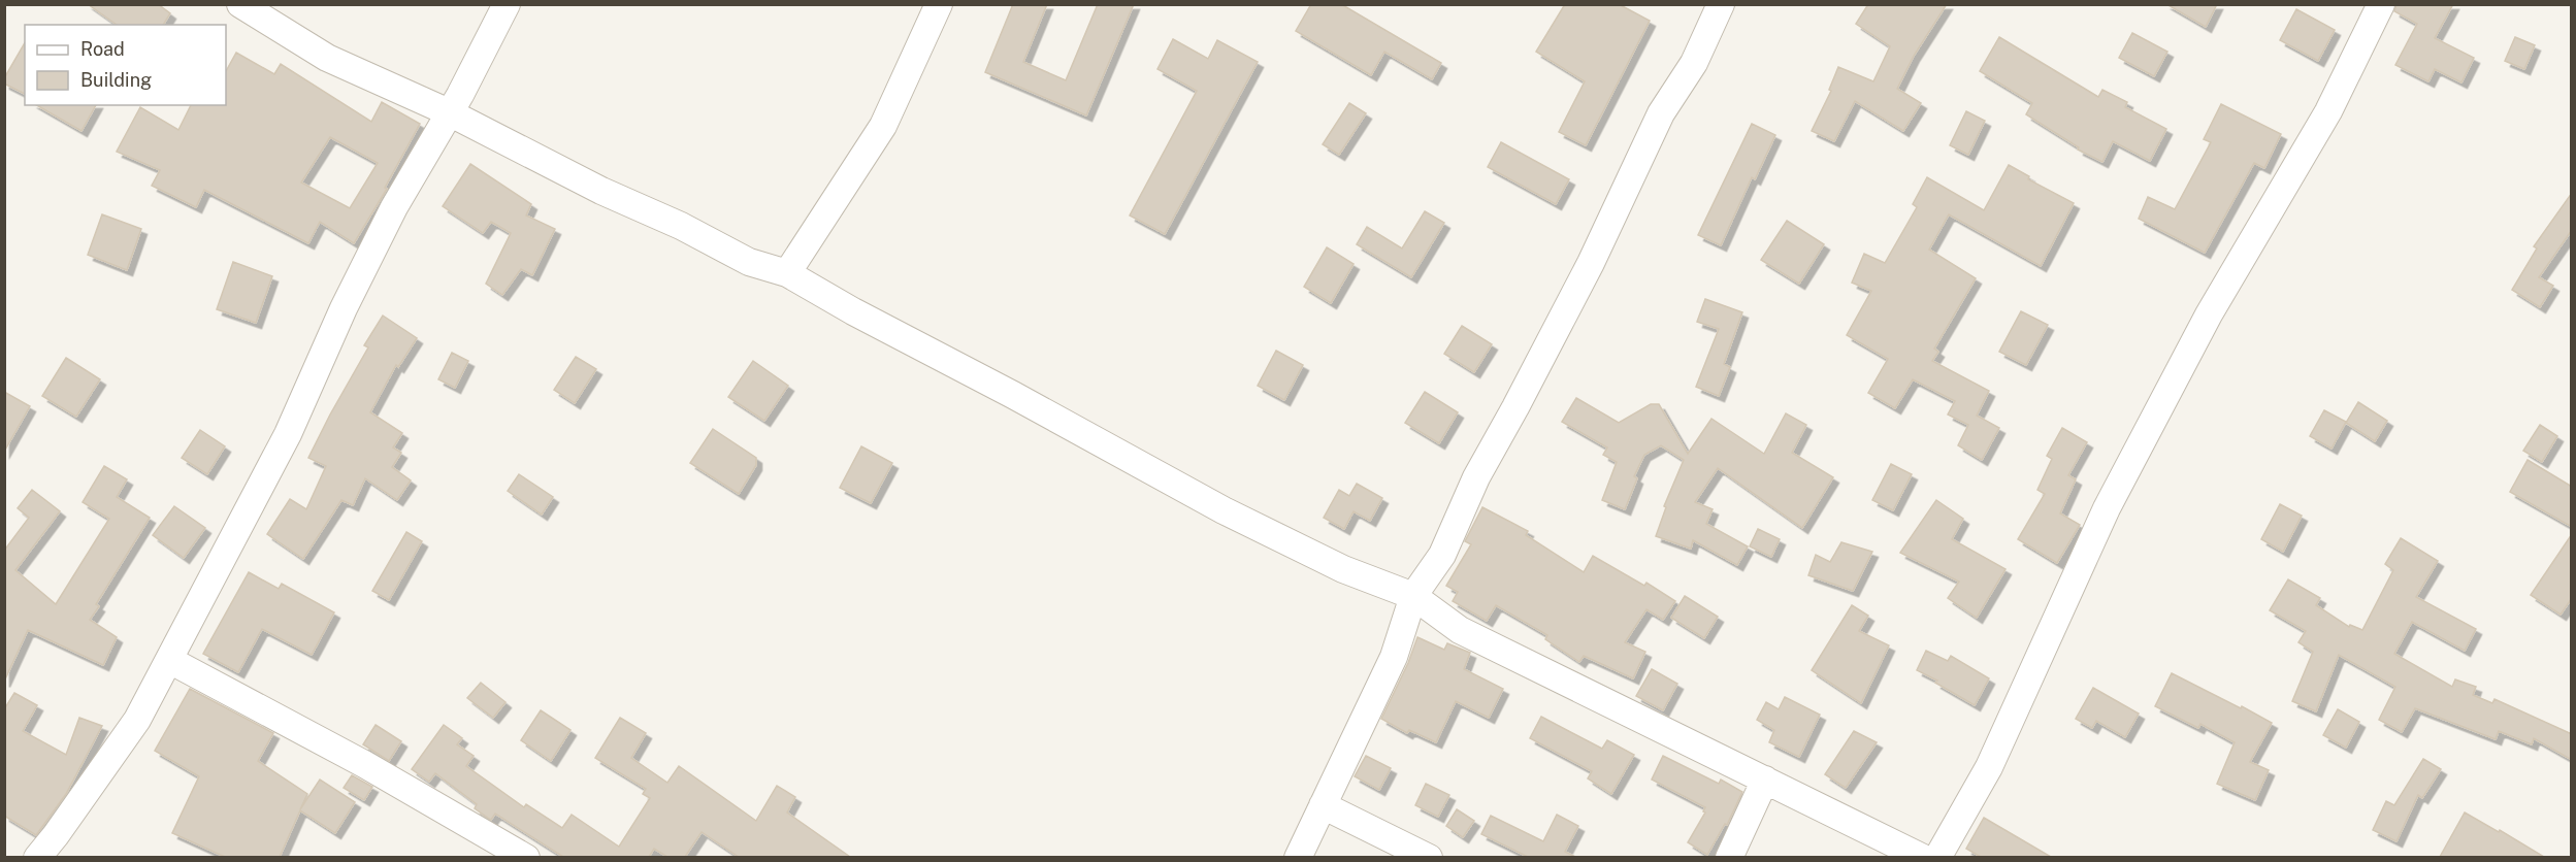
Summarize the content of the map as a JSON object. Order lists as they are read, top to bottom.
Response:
{
  "legend": ["Road", "Building"]
}
